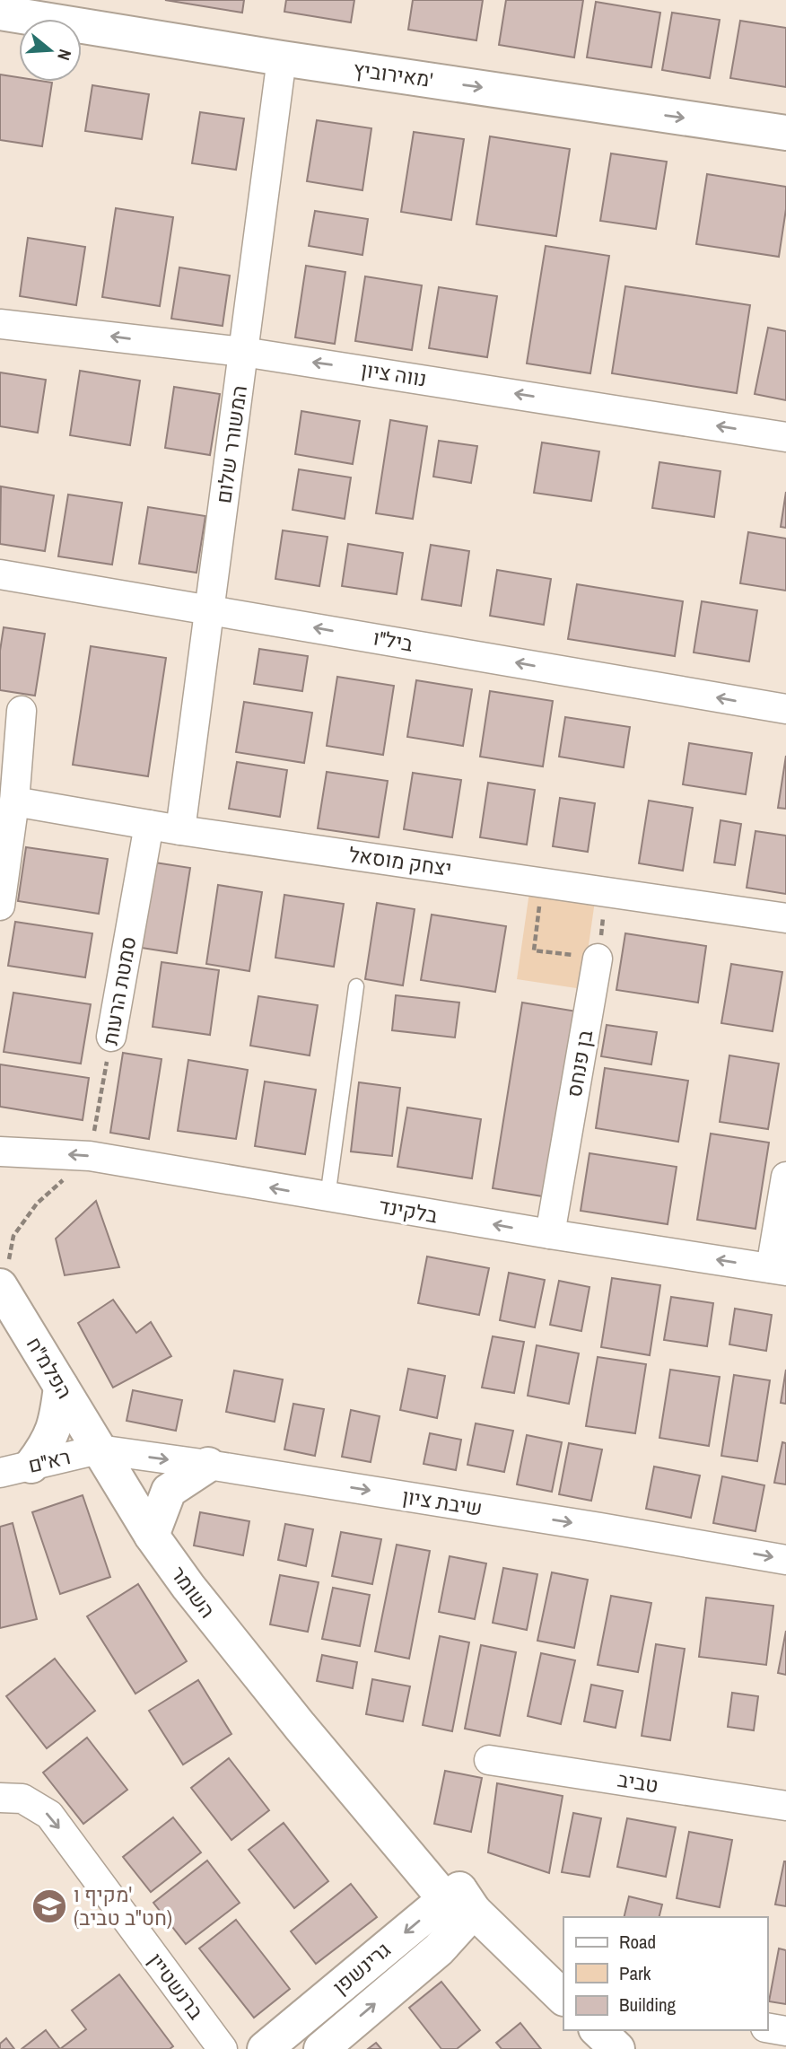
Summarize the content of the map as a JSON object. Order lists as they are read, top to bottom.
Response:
{
  "streets": {
    "street": [
      "מאירוביץ'",
      "נווה ציון",
      "המשורר שלום",
      "ביל\"ו",
      "יצחק מוסאל",
      "סמטת הרעות",
      "בן פנחס",
      "בלקינד",
      "הפלמ\"ח",
      "רא\"ם",
      "שיבת ציון",
      "השומר",
      "טביב",
      "גרינשפן",
      "ברנשטיין"
    ]
  },
  "crossings": [
    ["מאירוביץ'", "המשורר שלום"],
    ["נווה ציון", "המשורר שלום"],
    ["המשורר שלום", "ביל\"ו"],
    ["המשורר שלום", "יצחק מוסאל"],
    ["יצחק מוסאל", "סמטת הרעות"],
    ["סמטת הרעות", "בלקינד"],
    ["בן פנחס", "בלקינד"],
    ["הפלמ\"ח", "רא\"ם"],
    ["הפלמ\"ח", "שיבת ציון"],
    ["הפלמ\"ח", "השומר"],
    ["רא\"ם", "שיבת ציון"],
    ["רא\"ם", "השומר"],
    ["שיבת ציון", "השומר"],
    ["השומר", "גרינשפן"]
  ],
  "one_way": [
    "מאירוביץ'",
    "נווה ציון",
    "ביל\"ו",
    "בלקינד",
    "שיבת ציון",
    "ברנשטיין"
  ],
  "places": {
    "school or university": ["מקיף ו' (חט\"ב טביב)"]
  },
  "legend": ["Road", "Park", "Building"],
  "north": "right"
}
